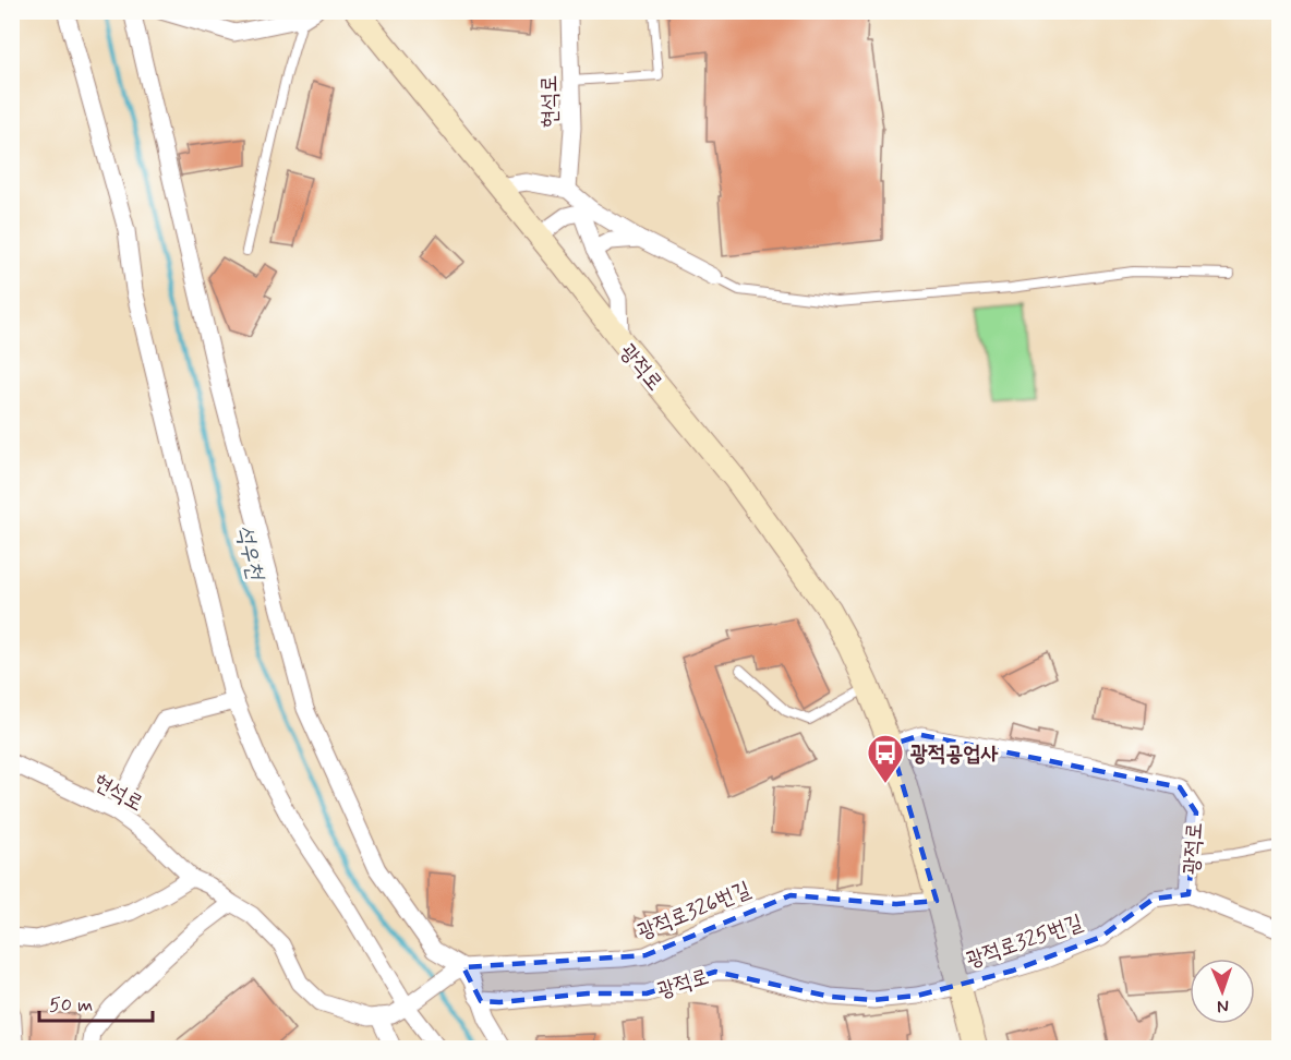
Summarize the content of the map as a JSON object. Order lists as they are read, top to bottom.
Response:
{
  "streets": {
    "main road": ["광적로"],
    "street": ["현석로", "광적로326번길", "광적로325번길"]
  },
  "crossings": [
    ["광적로", "광적로326번길"],
    ["광적로", "광적로325번길"]
  ],
  "water": ["석우천"],
  "places": {
    "bus stop": ["광적공업사"]
  },
  "scale_bar": "50 m",
  "north": "bottom"
}
